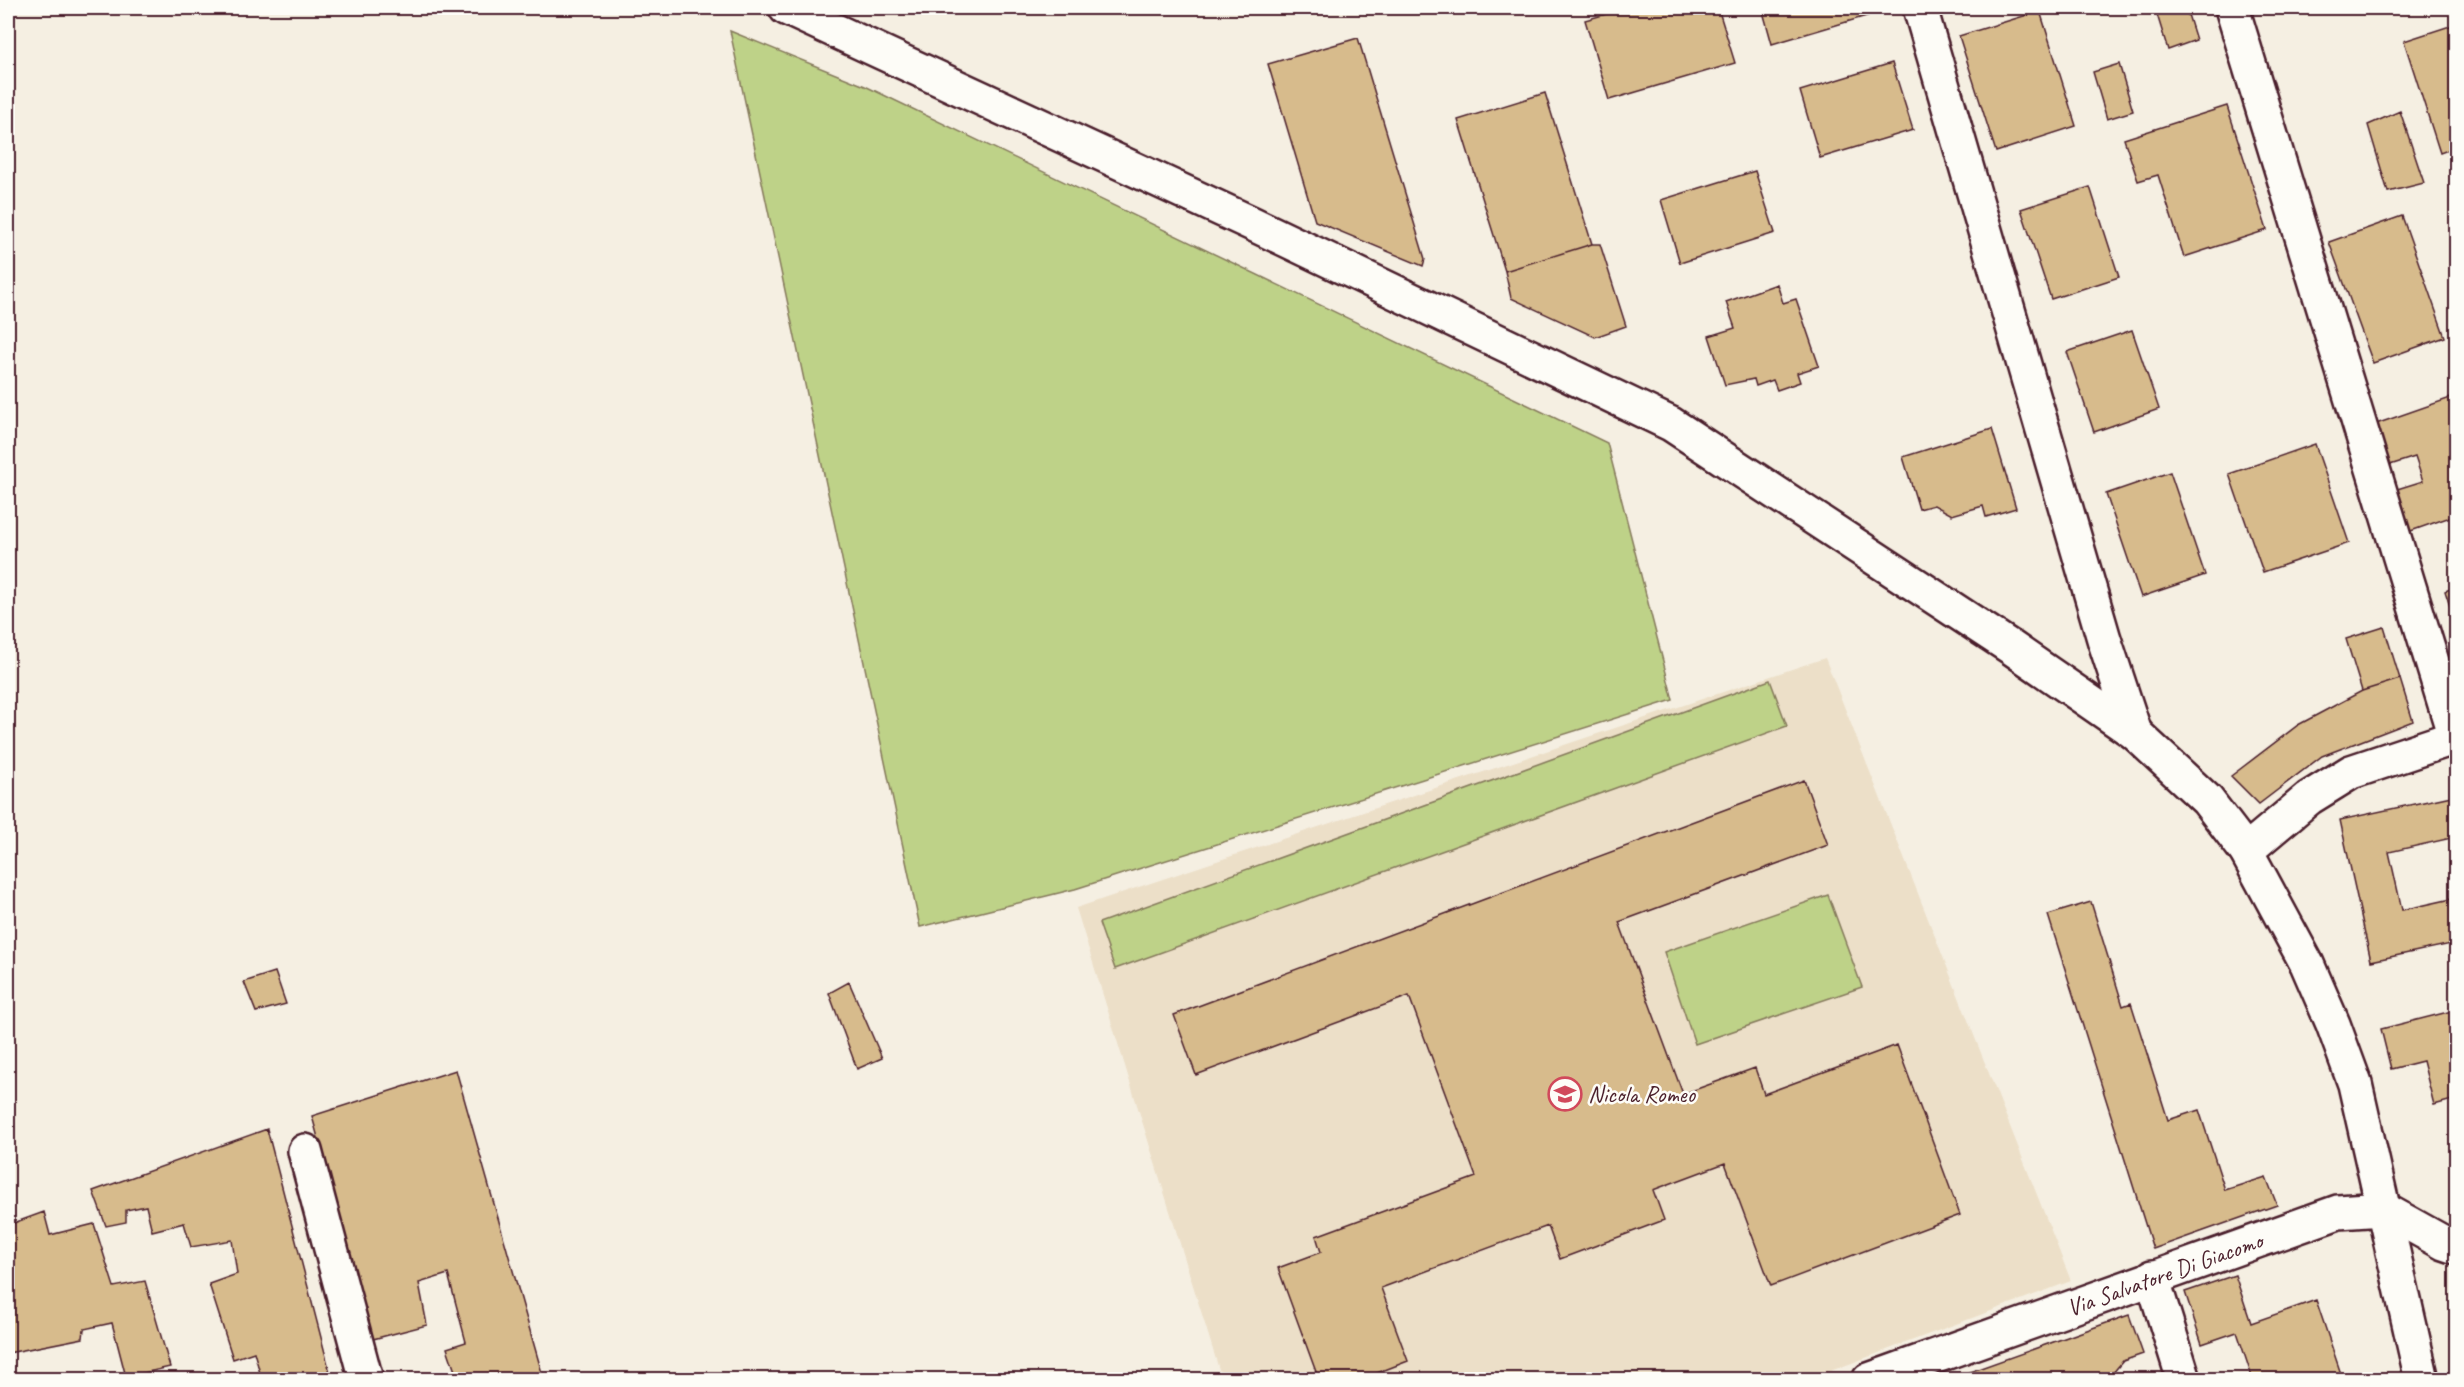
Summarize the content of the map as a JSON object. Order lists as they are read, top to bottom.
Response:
{
  "streets": {
    "street": ["Via Salvatore Di Giacomo"]
  },
  "places": {
    "school or university": ["Nicola Romeo"]
  }
}
